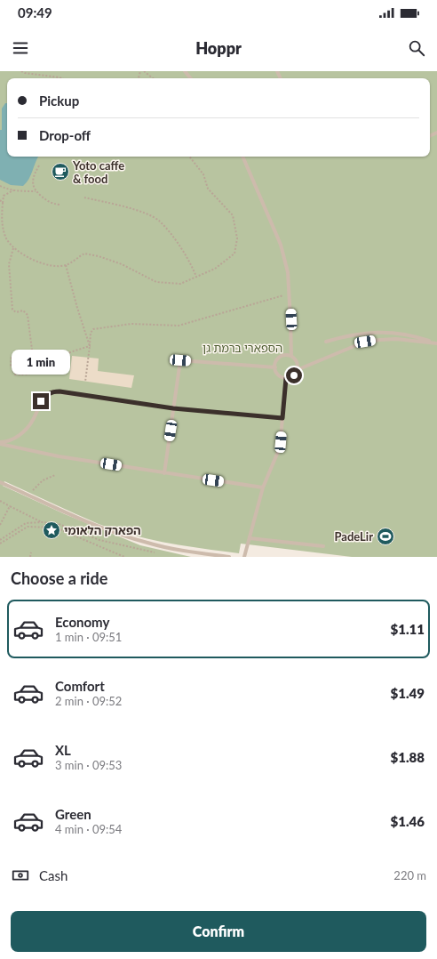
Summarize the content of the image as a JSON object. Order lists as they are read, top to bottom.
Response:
{
  "parks": ["הספארי ברמת גן"],
  "places": {
    "cafe": ["Yoto caffe & food"],
    "place": ["הפארק הלאומי"],
    "sports": ["PadeLir"]
  },
  "page": {
    "status": "09:49",
    "header": "Hoppr",
    "banner": ["Pickup", "Drop-off"],
    "bubble": "1 min",
    "heading": "Choose a ride",
    "list": [
      {
        "name": "Economy",
        "note": "1 min · 09:51",
        "value": "$1.11"
      },
      {
        "name": "Comfort",
        "note": "2 min · 09:52",
        "value": "$1.49"
      },
      {
        "name": "XL",
        "note": "3 min · 09:53",
        "value": "$1.88"
      },
      {
        "name": "Green",
        "note": "4 min · 09:54",
        "value": "$1.46"
      }
    ],
    "pay": ["Cash", "220 m"],
    "buttons": "Confirm"
  }
}
